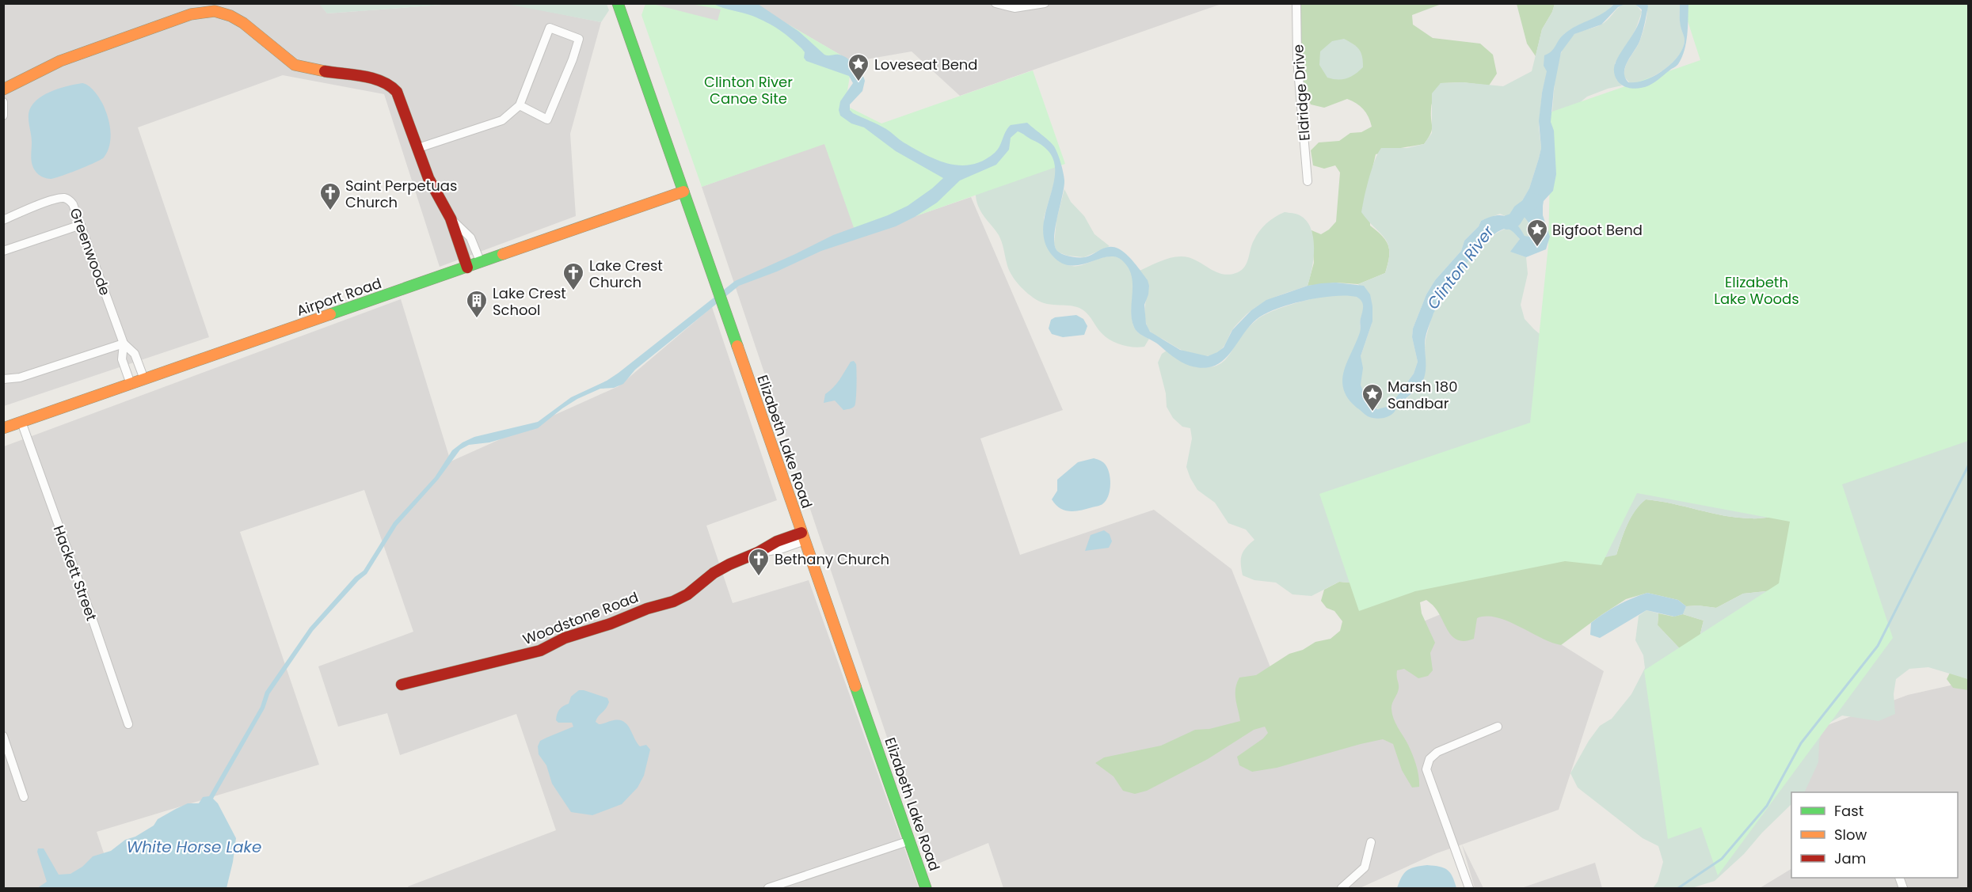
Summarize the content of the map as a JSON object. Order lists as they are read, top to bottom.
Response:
{
  "streets": {
    "street": [
      "Eldridge Drive",
      "Greenwoode",
      "Airport Road",
      "Elizabeth Lake Road",
      "Hackett Street",
      "Woodstone Road"
    ]
  },
  "crossings": [
    ["Greenwoode", "Airport Road"],
    ["Airport Road", "Elizabeth Lake Road"],
    ["Airport Road", "Hackett Street"],
    ["Elizabeth Lake Road", "Woodstone Road"]
  ],
  "water": ["Clinton River", "White Horse Lake"],
  "parks": ["Clinton River Canoe Site", "Elizabeth Lake Woods"],
  "places": {
    "place": ["Loveseat Bend", "Bigfoot Bend", "Marsh 180 Sandbar"],
    "church": ["Saint Perpetuas Church", "Lake Crest Church", "Bethany Church"],
    "building": ["Lake Crest School"]
  },
  "legend": ["Fast", "Slow", "Jam"]
}
